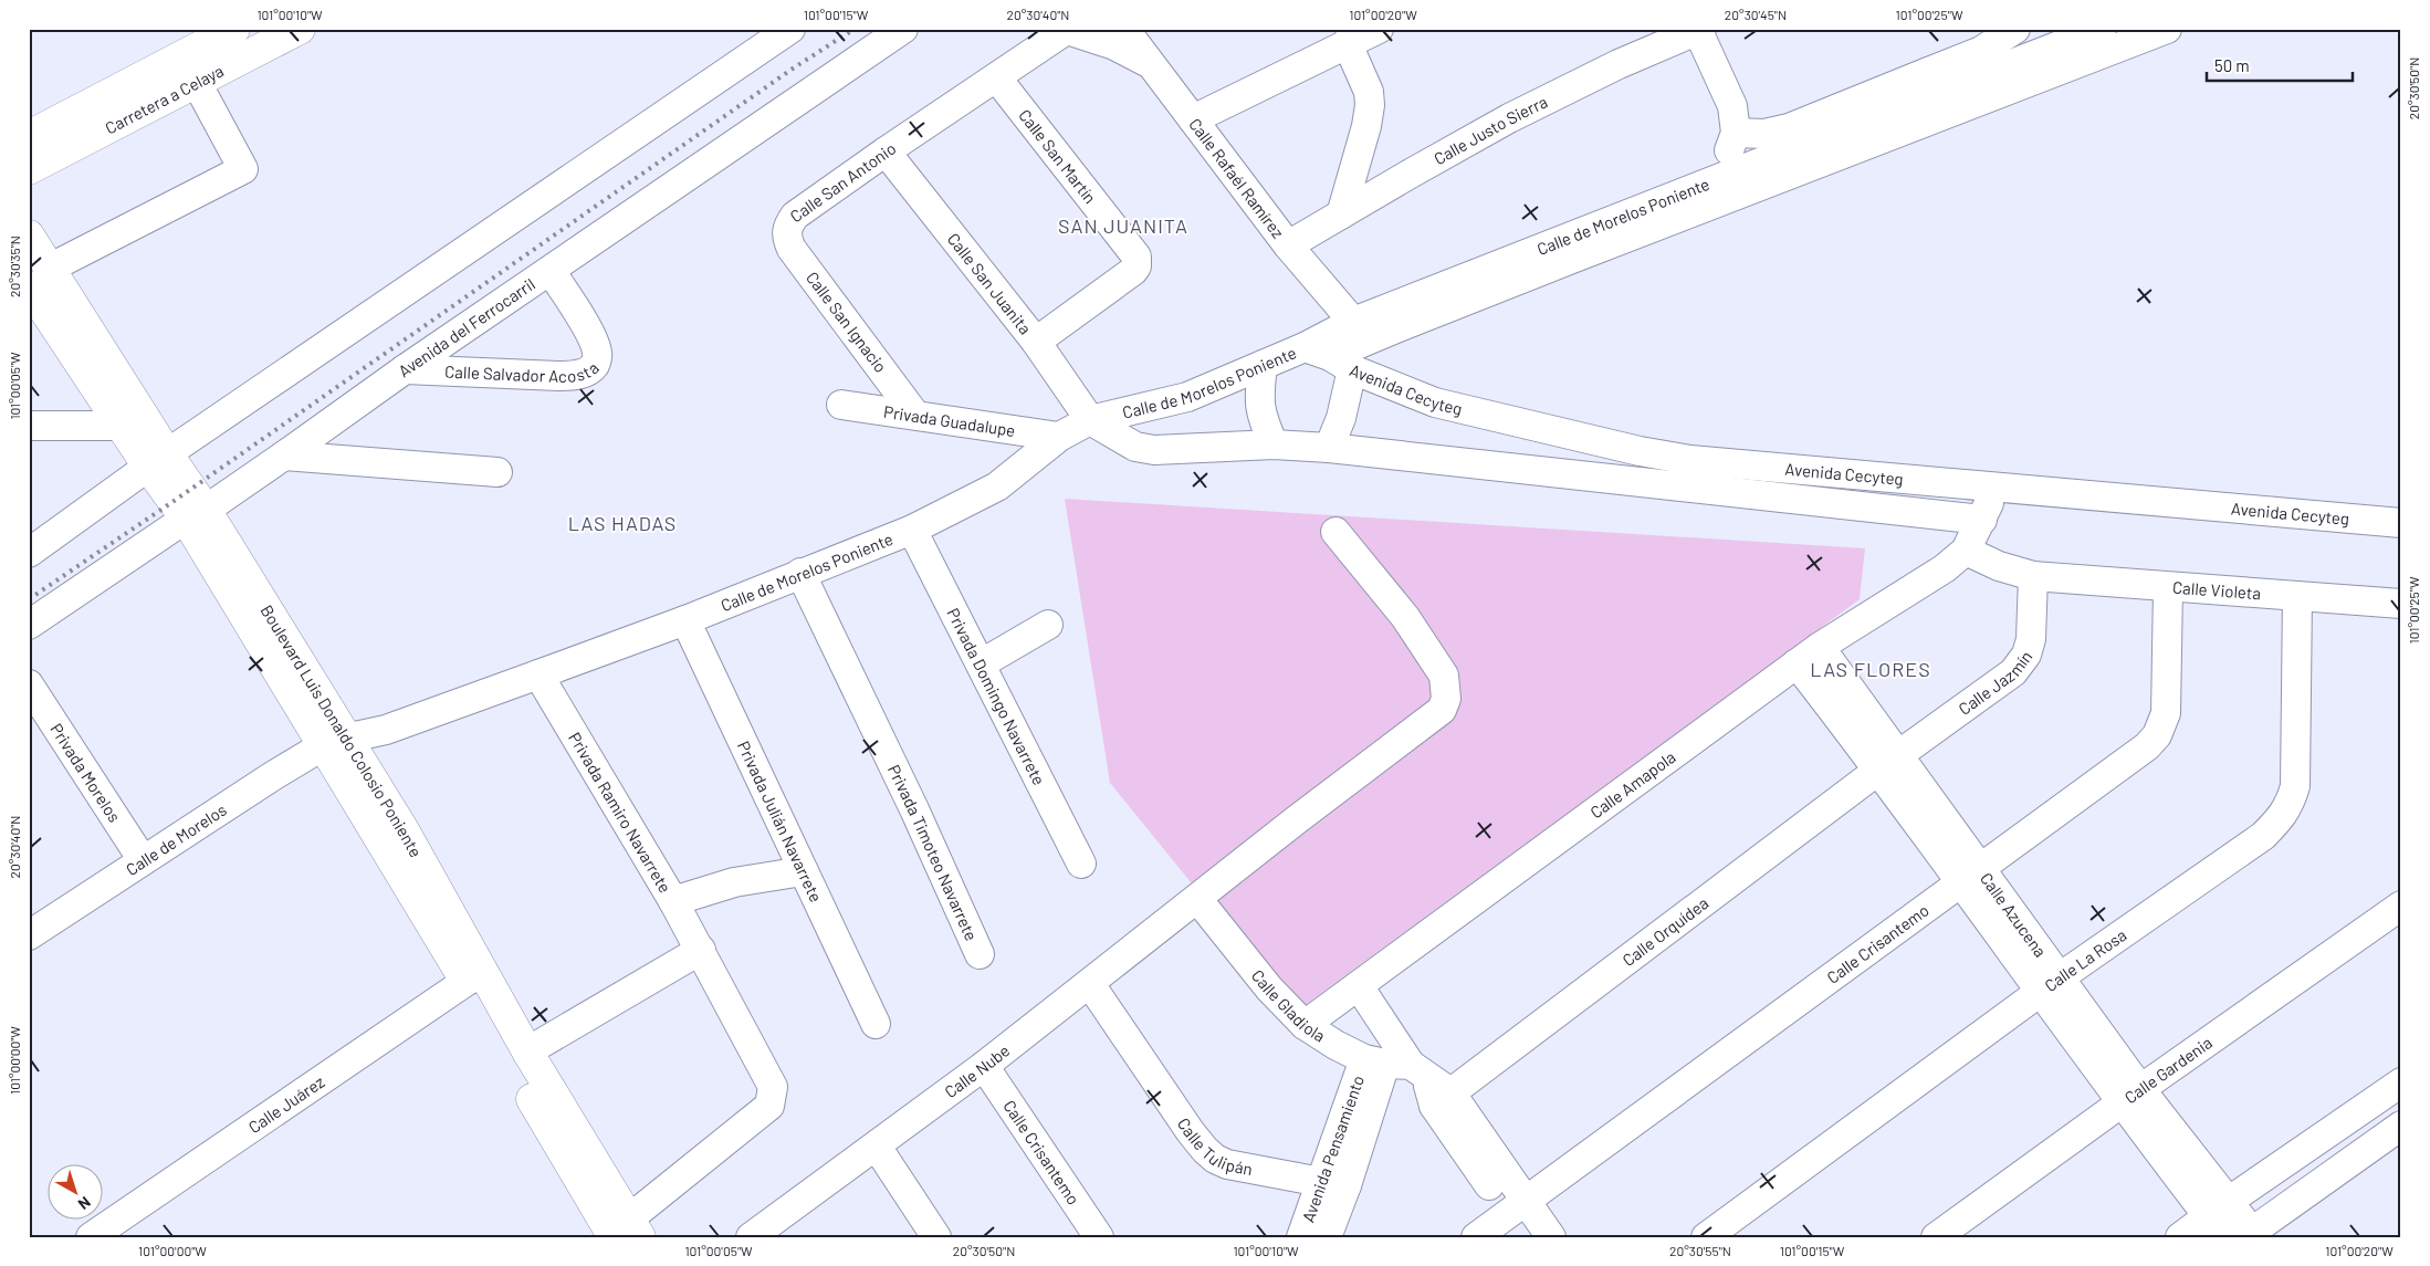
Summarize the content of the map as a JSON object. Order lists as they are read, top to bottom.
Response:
{
  "streets": {
    "main road": ["Carretera a Celaya", "Boulevard Luis Donaldo Colosio Poniente"],
    "street": [
      "Calle Justo Sierra",
      "Calle San Martín",
      "Calle Rafaél Ramírez",
      "Calle San Antonio",
      "Calle de Morelos Poniente",
      "Calle San Juanita",
      "Calle San Ignacio",
      "Avenida del Ferrocarril",
      "Calle Salvador Acosta",
      "Avenida Cecyteg",
      "Privada Guadalupe",
      "Calle Violeta",
      "Calle Jazmín",
      "Privada Domingo Navarrete",
      "Privada Morelos",
      "Calle Amapola",
      "Privada Ramiro Navarrete",
      "Privada Julián Navarrete",
      "Calle de Morelos",
      "Privada Timoteo Navarrete",
      "Calle Azucena",
      "Calle Orquídea",
      "Calle Crisantemo",
      "Calle La Rosa",
      "Calle Gladiola",
      "Calle Gardenia",
      "Calle Nube",
      "Calle Juárez",
      "Calle Tulipán",
      "Avenida Pensamiento"
    ]
  },
  "crossings": [
    ["Calle Justo Sierra", "Calle Rafaél Ramírez"],
    ["Calle San Martín", "Calle San Antonio"],
    ["Calle San Martín", "Calle San Juanita"],
    ["Calle Rafaél Ramírez", "Calle de Morelos Poniente"],
    ["Calle San Antonio", "Calle San Juanita"],
    ["Calle San Antonio", "Calle San Ignacio"],
    ["Calle de Morelos Poniente", "Calle San Juanita"],
    ["Calle de Morelos Poniente", "Avenida Cecyteg"],
    ["Calle de Morelos Poniente", "Privada Guadalupe"],
    ["Calle de Morelos Poniente", "Privada Domingo Navarrete"],
    ["Calle de Morelos Poniente", "Boulevard Luis Donaldo Colosio Poniente"],
    ["Calle de Morelos Poniente", "Privada Ramiro Navarrete"],
    ["Calle de Morelos Poniente", "Privada Julián Navarrete"],
    ["Calle de Morelos Poniente", "Calle de Morelos"],
    ["Calle de Morelos Poniente", "Privada Timoteo Navarrete"],
    ["Calle San Ignacio", "Privada Guadalupe"],
    ["Avenida del Ferrocarril", "Calle Salvador Acosta"],
    ["Avenida del Ferrocarril", "Boulevard Luis Donaldo Colosio Poniente"],
    ["Avenida Cecyteg", "Calle Amapola"],
    ["Calle Violeta", "Calle Jazmín"],
    ["Calle Violeta", "Calle Crisantemo"],
    ["Calle Violeta", "Calle La Rosa"],
    ["Calle Jazmín", "Calle Azucena"],
    ["Calle Jazmín", "Calle Orquídea"],
    ["Boulevard Luis Donaldo Colosio Poniente", "Privada Ramiro Navarrete"],
    ["Boulevard Luis Donaldo Colosio Poniente", "Calle de Morelos"],
    ["Boulevard Luis Donaldo Colosio Poniente", "Calle Juárez"],
    ["Privada Morelos", "Calle de Morelos"],
    ["Calle Amapola", "Calle Azucena"],
    ["Calle Amapola", "Calle Gladiola"],
    ["Calle Azucena", "Calle Orquídea"],
    ["Calle Azucena", "Calle Crisantemo"],
    ["Calle Azucena", "Calle La Rosa"],
    ["Calle Azucena", "Calle Gardenia"],
    ["Calle Crisantemo", "Calle Nube"],
    ["Calle Gladiola", "Calle Nube"],
    ["Calle Gladiola", "Avenida Pensamiento"],
    ["Calle Nube", "Calle Tulipán"],
    ["Calle Tulipán", "Avenida Pensamiento"]
  ],
  "districts": ["SAN JUANITA", "LAS HADAS", "LAS FLORES"],
  "scale_bar": "50 m",
  "north": "bottom right",
  "coordinates": [
    "101°00'10\"W",
    "101°00'15\"W",
    "20°30'40\"N",
    "101°00'20\"W",
    "20°30'45\"N",
    "101°00'25\"W",
    "20°30'50\"N",
    "20°30'35\"N",
    "101°00'05\"W",
    "101°00'00\"W",
    "20°30'55\"N"
  ]
}
